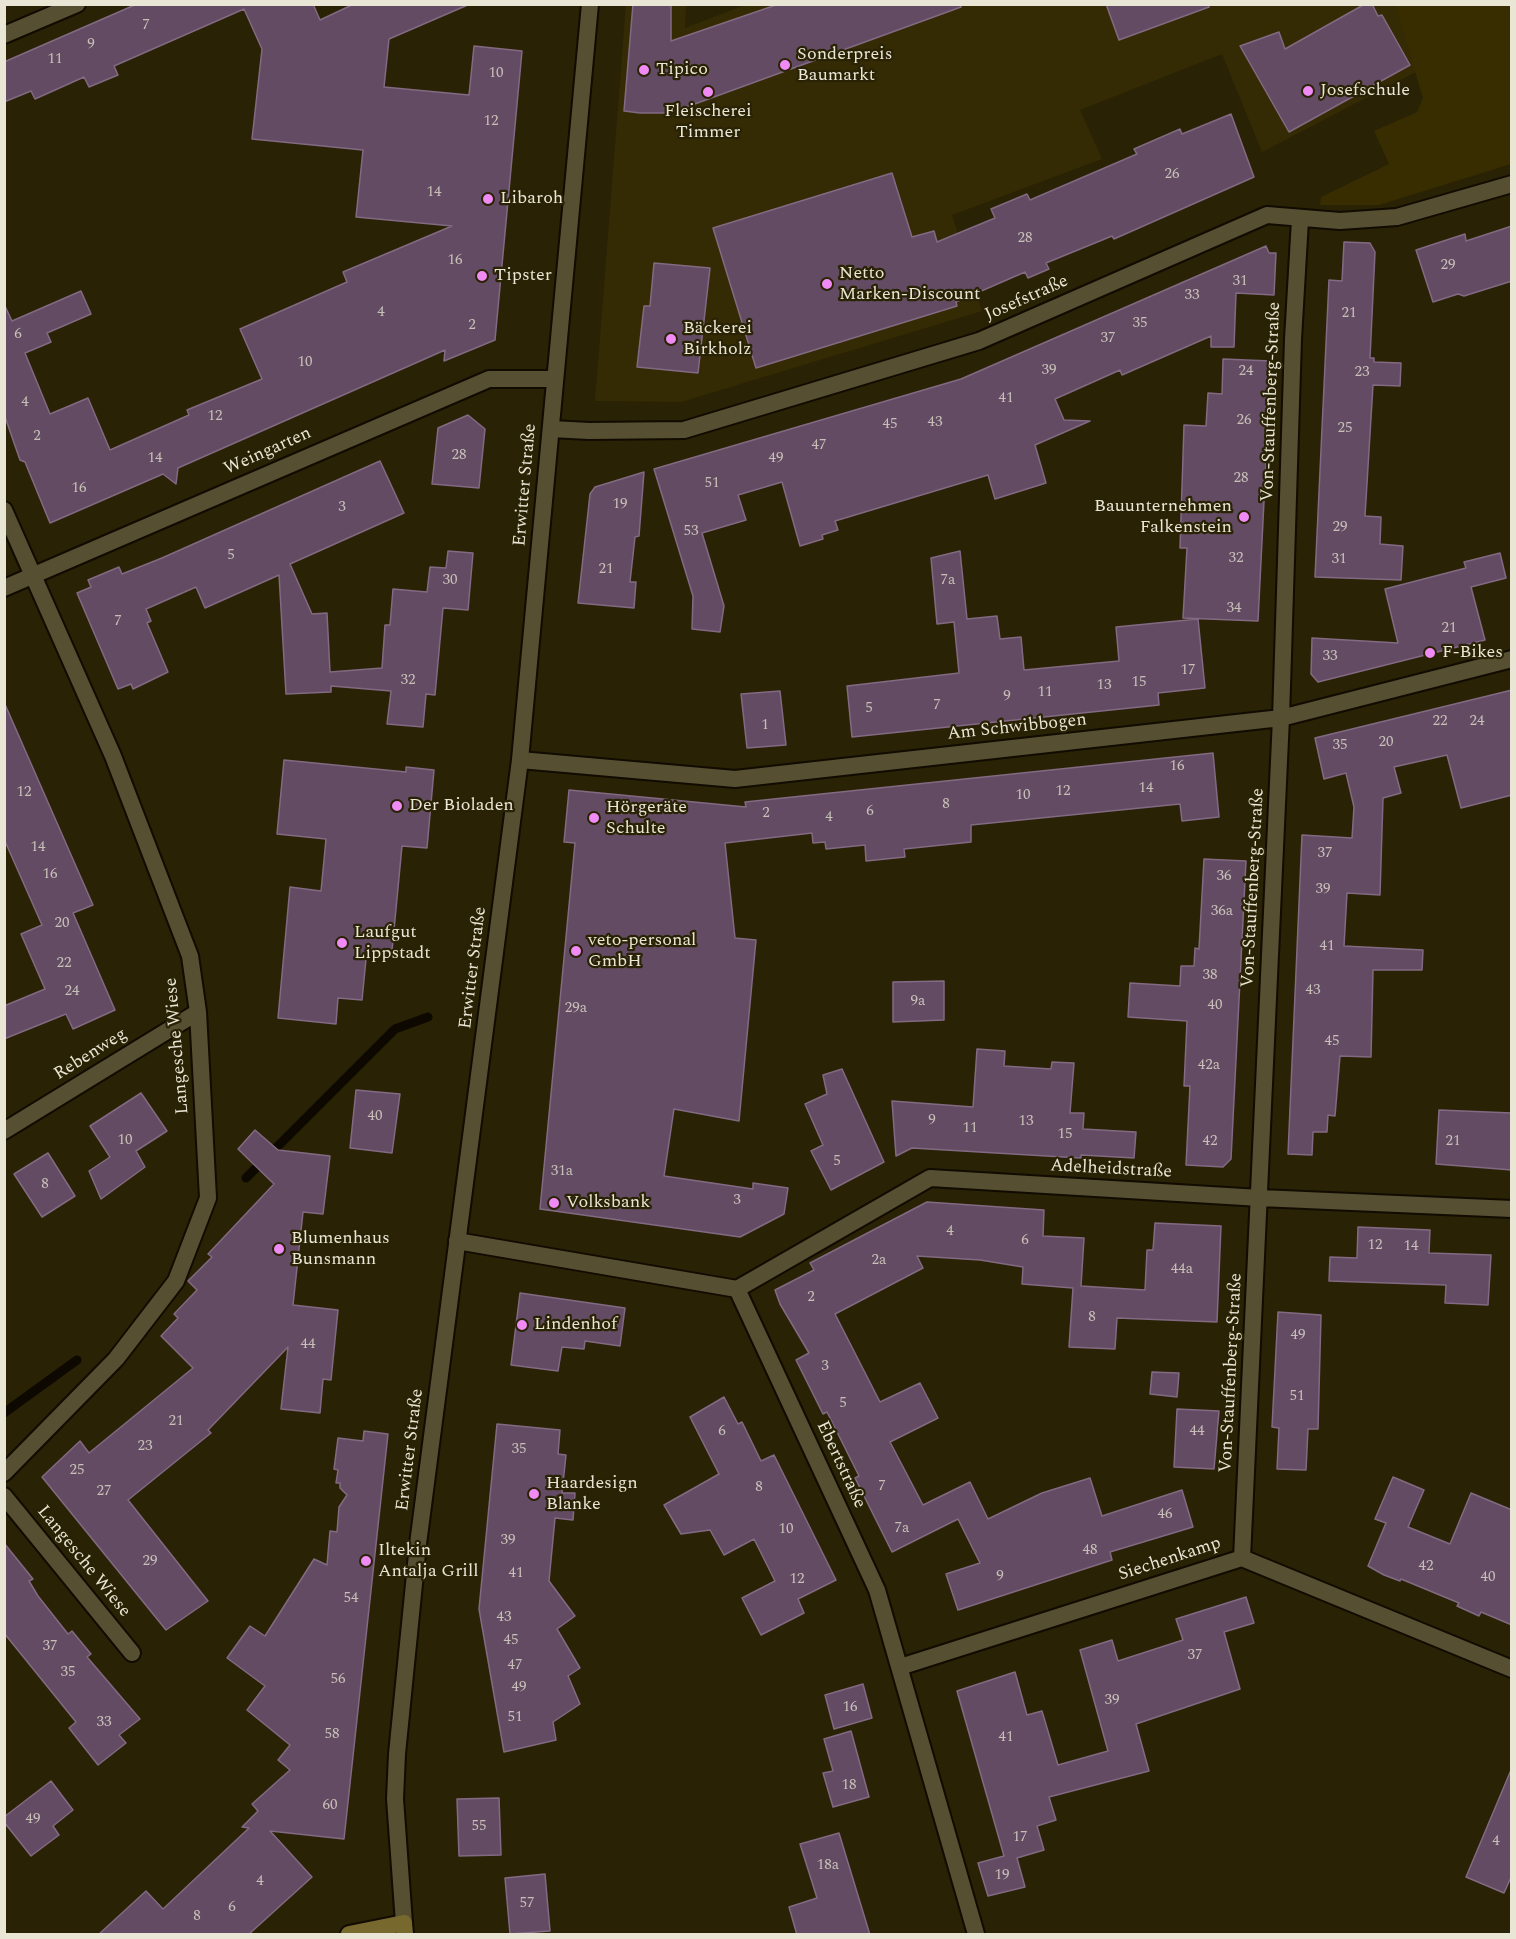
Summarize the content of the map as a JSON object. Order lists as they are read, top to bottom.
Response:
{
  "streets": {
    "street": [
      "Josefstraße",
      "Von-Stauffenberg-Straße",
      "Weingarten",
      "Erwitter Straße",
      "Am Schwibbogen",
      "Langesche Wiese",
      "Rebenweg",
      "Adelheidstraße",
      "Ebertstraße",
      "Siechenkamp"
    ]
  },
  "crossings": [
    ["Josefstraße", "Von-Stauffenberg-Straße"],
    ["Josefstraße", "Erwitter Straße"],
    ["Von-Stauffenberg-Straße", "Am Schwibbogen"],
    ["Von-Stauffenberg-Straße", "Adelheidstraße"],
    ["Von-Stauffenberg-Straße", "Siechenkamp"],
    ["Weingarten", "Erwitter Straße"],
    ["Weingarten", "Langesche Wiese"],
    ["Erwitter Straße", "Am Schwibbogen"],
    ["Langesche Wiese", "Rebenweg"],
    ["Adelheidstraße", "Ebertstraße"],
    ["Ebertstraße", "Siechenkamp"]
  ],
  "places": [
    "Sonderpreis Baumarkt",
    "Tipico",
    "Josefschule",
    "Fleischerei Timmer",
    "Libaroh",
    "Tipster",
    "Netto Marken-Discount",
    "Bäckerei Birkholz",
    "Bauunternehmen Falkenstein",
    "F-Bikes",
    "Der Bioladen",
    "Hörgeräte Schulte",
    "Laufgut Lippstadt",
    "veto-personal GmbH",
    "Volksbank",
    "Blumenhaus Bunsmann",
    "Lindenhof",
    "Haardesign Blanke",
    "Iltekin Antalja Grill"
  ],
  "house_numbers": [
    "7",
    "9",
    "11",
    "10",
    "12",
    "26",
    "14",
    "28",
    "16",
    "29",
    "31",
    "33",
    "4",
    "21",
    "35",
    "2",
    "6",
    "37",
    "10",
    "39",
    "24",
    "23",
    "41",
    "4",
    "12",
    "26",
    "43",
    "45",
    "25",
    "2",
    "47",
    "28",
    "14",
    "49",
    "28",
    "51",
    "16",
    "19",
    "3",
    "29",
    "53",
    "5",
    "32",
    "31",
    "21",
    "30",
    "7a",
    "34",
    "7",
    "21",
    "33",
    "17",
    "32",
    "15",
    "13",
    "11",
    "9",
    "7",
    "5",
    "22",
    "24",
    "1",
    "20",
    "35",
    "16",
    "14",
    "12",
    "12",
    "10",
    "8",
    "6",
    "2",
    "4",
    "14",
    "37",
    "16",
    "36",
    "39",
    "36a",
    "20",
    "41",
    "22",
    "38",
    "43",
    "24",
    "9a",
    "40",
    "29a",
    "45",
    "42a",
    "40",
    "9",
    "13",
    "11",
    "15",
    "10",
    "42",
    "21",
    "5",
    "31a",
    "8",
    "3",
    "4",
    "6",
    "12",
    "14",
    "2a",
    "44a",
    "2",
    "8",
    "49",
    "44",
    "3",
    "51",
    "5",
    "21",
    "6",
    "44",
    "23",
    "35",
    "25",
    "7",
    "8",
    "27",
    "46",
    "7a",
    "10",
    "39",
    "48",
    "29",
    "42",
    "41",
    "9",
    "40",
    "12",
    "54",
    "43",
    "45",
    "37",
    "37",
    "47",
    "35",
    "56",
    "49",
    "39",
    "16",
    "51",
    "33",
    "58",
    "41",
    "18",
    "60",
    "49",
    "55",
    "17",
    "4",
    "18a",
    "19",
    "4",
    "57",
    "6",
    "8"
  ]
}
